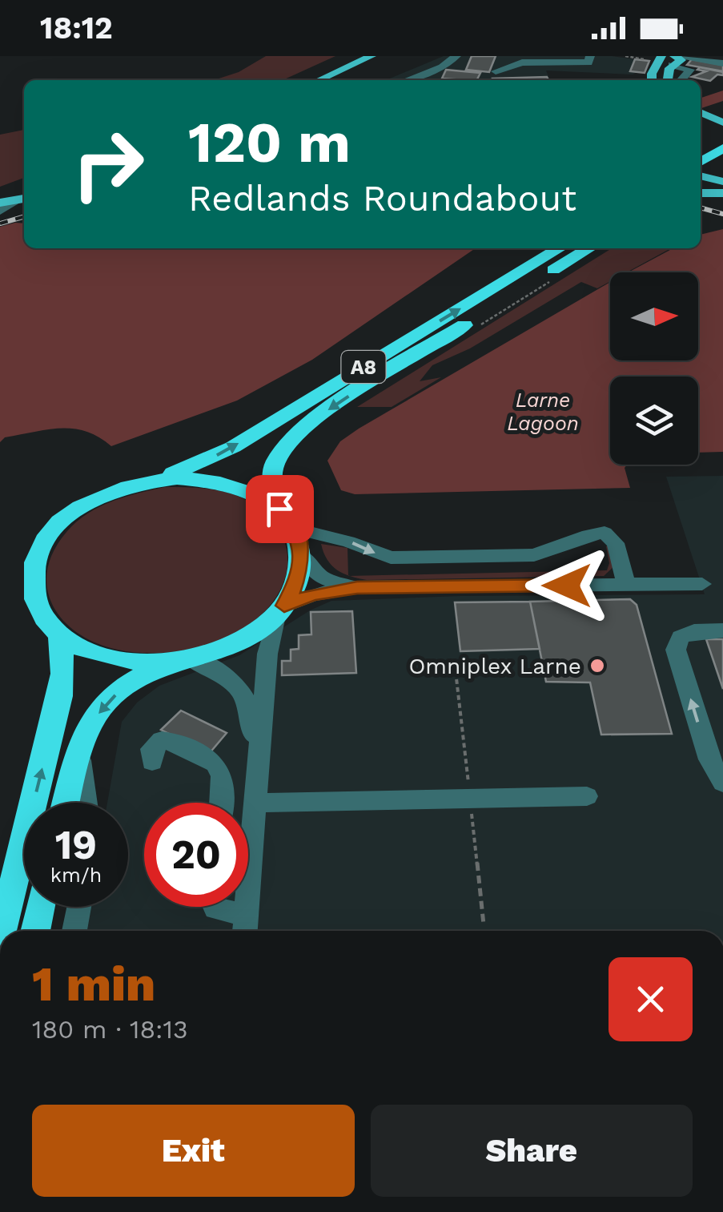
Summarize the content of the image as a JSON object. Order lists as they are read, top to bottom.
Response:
{
  "streets": {
    "highway": ["A8"]
  },
  "water": ["Larne Lagoon"],
  "places": ["Omniplex Larne"],
  "north": "right",
  "page": {
    "status": "18:12",
    "turn": ["120 m", "Redlands Roundabout"],
    "speed": "19 km/h",
    "limit": "20",
    "heading": ["1 min", "180 m · 18:13"],
    "buttons": ["Exit", "Share"]
  }
}
